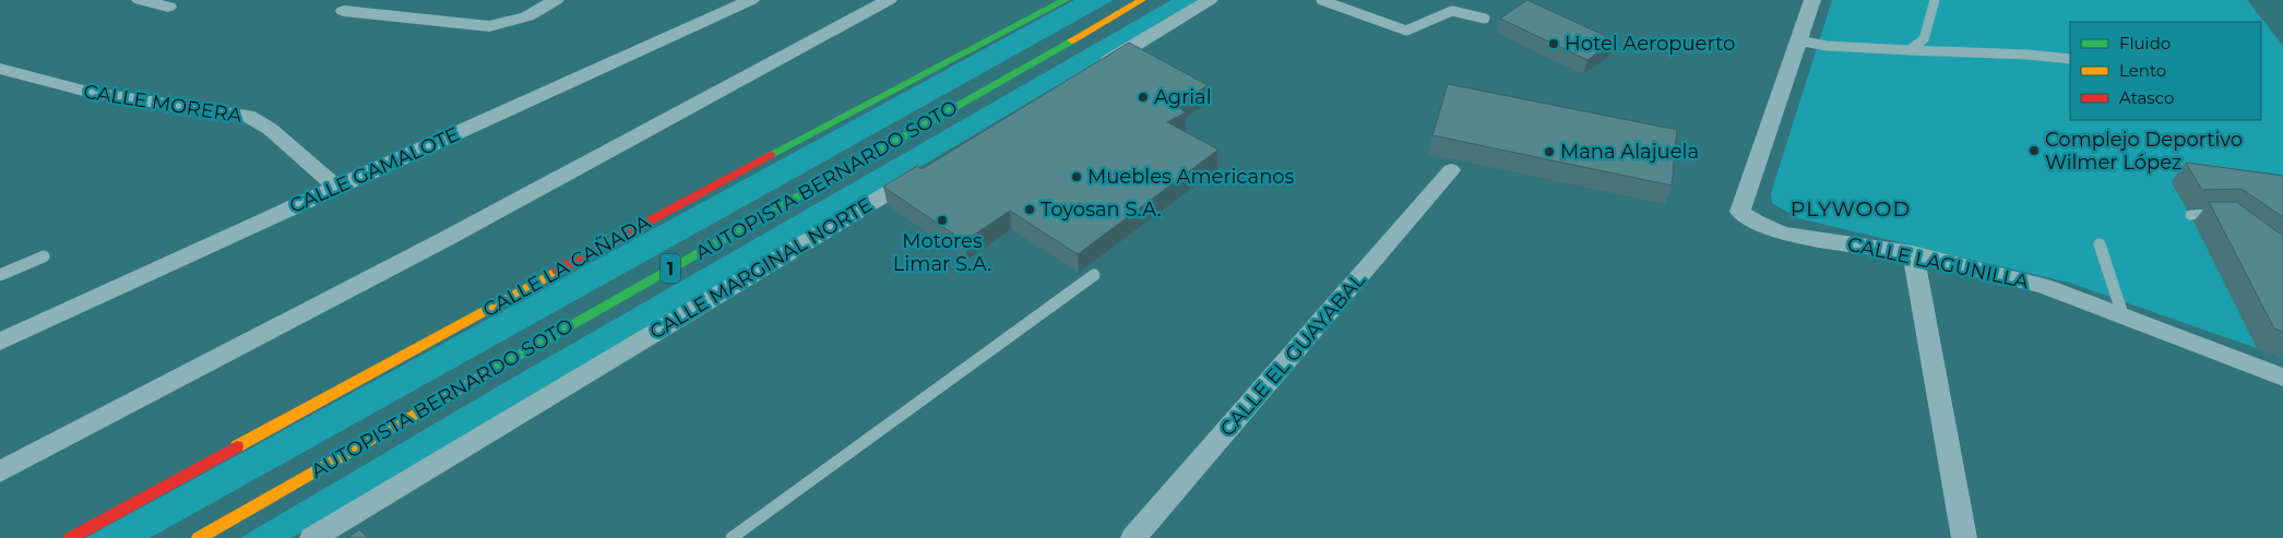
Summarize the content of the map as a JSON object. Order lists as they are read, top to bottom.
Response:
{
  "streets": {
    "main road": ["AUTOPISTA BERNARDO SOTO", "CALLE LA CAÑADA", "1"],
    "street": [
      "CALLE MORERA",
      "CALLE GAMALOTE",
      "CALLE LAGUNILLA",
      "CALLE MARGINAL NORTE",
      "CALLE EL GUAYABAL"
    ]
  },
  "crossings": [
    ["CALLE MORERA", "CALLE GAMALOTE"]
  ],
  "districts": ["PLYWOOD"],
  "places": [
    "Hotel Aeropuerto",
    "Agrial",
    "Complejo Deportivo Wilmer López",
    "Mana Alajuela",
    "Muebles Americanos",
    "Toyosan S.A.",
    "Motores Limar S.A."
  ],
  "legend": ["Fluido", "Lento", "Atasco"]
}
